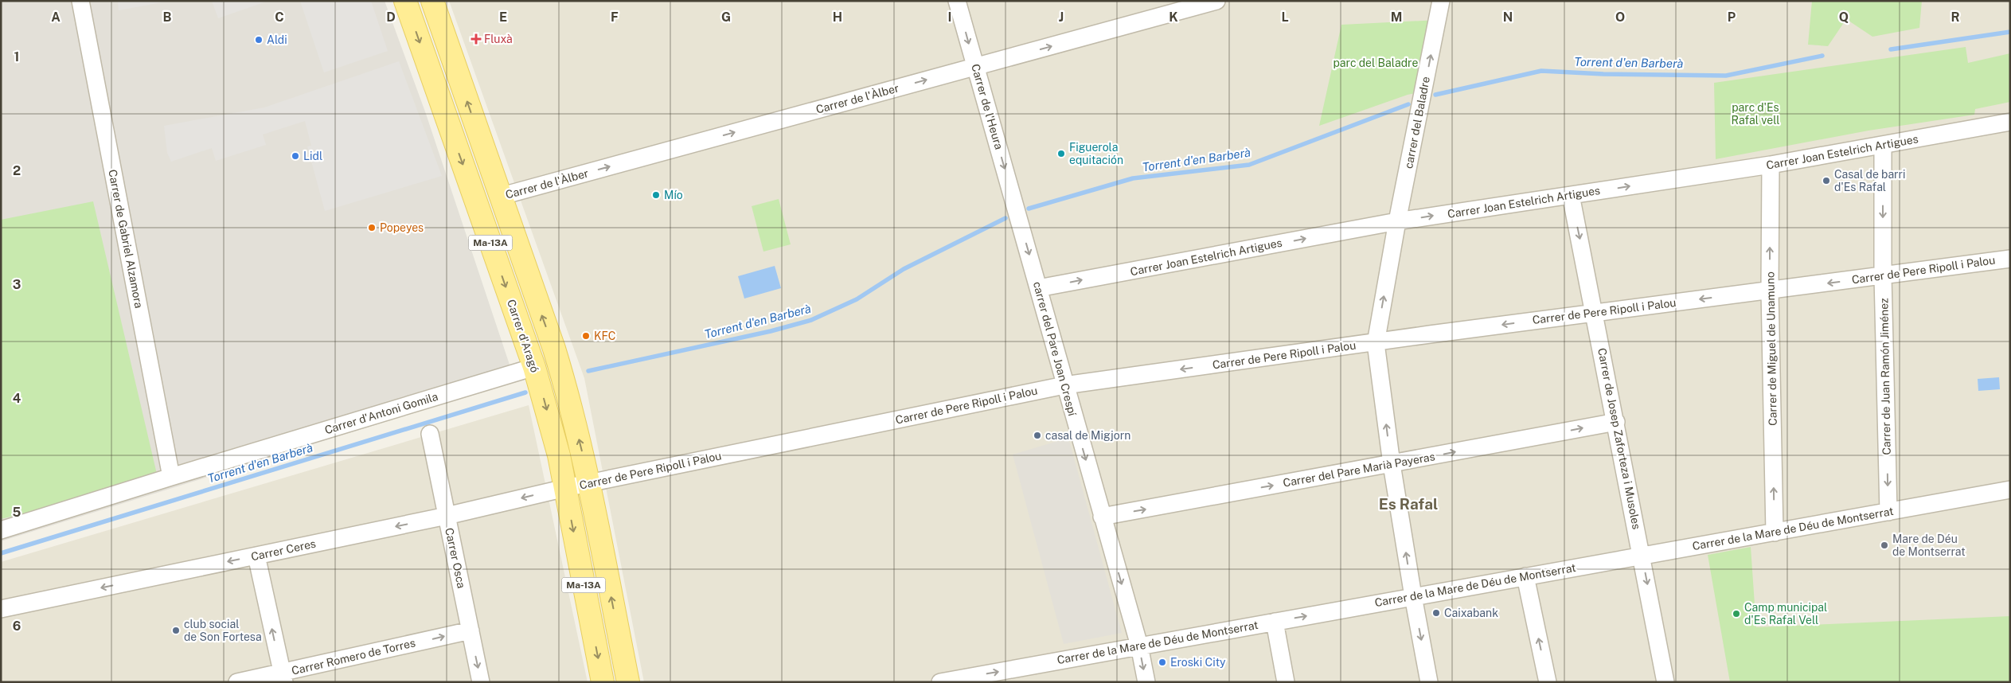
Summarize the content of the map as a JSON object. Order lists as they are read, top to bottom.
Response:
{
  "streets": {
    "main road": ["Ma-13A", "Carrer d'Aragó"],
    "street": [
      "Carrer de l'Àlber",
      "Carrer de l'Heura",
      "carrer del Baladre",
      "Carrer Joan Estelrich Artigues",
      "Carrer de Gabriel Alzamora",
      "Carrer de Pere Ripoll i Palou",
      "carrer del Pare Joan Crespí",
      "Carrer de Miguel de Unamuno",
      "Carrer de Juan Ramón Jiménez",
      "Carrer d'Antoni Gomila",
      "Carrer de Josep Zaforteza i Musoles",
      "Carrer del Pare Marià Payeras",
      "Carrer de la Mare de Déu de Montserrat",
      "Carrer Ceres",
      "Carrer Osca",
      "Carrer Romero de Torres"
    ]
  },
  "crossings": [
    ["Carrer de l'Àlber", "Carrer de l'Heura"],
    ["Carrer de l'Àlber", "Ma-13A"],
    ["Carrer de l'Heura", "carrer del Pare Joan Crespí"],
    ["carrer del Baladre", "Carrer Joan Estelrich Artigues"],
    ["carrer del Baladre", "Carrer de Pere Ripoll i Palou"],
    ["carrer del Baladre", "Carrer del Pare Marià Payeras"],
    ["carrer del Baladre", "Carrer de la Mare de Déu de Montserrat"],
    ["Carrer Joan Estelrich Artigues", "carrer del Pare Joan Crespí"],
    ["Carrer Joan Estelrich Artigues", "Carrer de Miguel de Unamuno"],
    ["Carrer Joan Estelrich Artigues", "Carrer de Juan Ramón Jiménez"],
    ["Carrer Joan Estelrich Artigues", "Carrer de Josep Zaforteza i Musoles"],
    ["Carrer de Gabriel Alzamora", "Carrer d'Antoni Gomila"],
    ["Ma-13A", "Carrer de Pere Ripoll i Palou"],
    ["Carrer de Pere Ripoll i Palou", "Carrer d'Aragó"],
    ["Carrer de Pere Ripoll i Palou", "carrer del Pare Joan Crespí"],
    ["Carrer de Pere Ripoll i Palou", "Carrer de Miguel de Unamuno"],
    ["Carrer de Pere Ripoll i Palou", "Carrer de Juan Ramón Jiménez"],
    ["Carrer de Pere Ripoll i Palou", "Carrer de Josep Zaforteza i Musoles"],
    ["Carrer de Pere Ripoll i Palou", "Carrer Ceres"],
    ["Carrer d'Aragó", "Carrer d'Antoni Gomila"],
    ["Carrer d'Aragó", "Carrer Ceres"],
    ["carrer del Pare Joan Crespí", "Carrer del Pare Marià Payeras"],
    ["carrer del Pare Joan Crespí", "Carrer de la Mare de Déu de Montserrat"],
    ["Carrer de Miguel de Unamuno", "Carrer de la Mare de Déu de Montserrat"],
    ["Carrer de Juan Ramón Jiménez", "Carrer de la Mare de Déu de Montserrat"],
    ["Carrer de Josep Zaforteza i Musoles", "Carrer del Pare Marià Payeras"],
    ["Carrer de Josep Zaforteza i Musoles", "Carrer de la Mare de Déu de Montserrat"],
    ["Carrer Ceres", "Carrer Osca"],
    ["Carrer Osca", "Carrer Romero de Torres"]
  ],
  "one_way": [
    "Carrer de l'Àlber",
    "Carrer de l'Heura",
    "Carrer Joan Estelrich Artigues",
    "Carrer de Pere Ripoll i Palou",
    "carrer del Pare Joan Crespí",
    "Carrer de Miguel de Unamuno",
    "Carrer de Juan Ramón Jiménez",
    "Carrer del Pare Marià Payeras",
    "Carrer Ceres",
    "Carrer Romero de Torres"
  ],
  "districts": ["Es Rafal"],
  "water": ["Torrent d'en Barberà"],
  "parks": ["parc del Baladre", "parc d'Es Rafal vell"],
  "places": {
    "health": ["Fluxà"],
    "other": [
      "Aldi",
      "Figuerola equitación",
      "Lidl",
      "Casal de barri d'Es Rafal",
      "Mío",
      "Popeyes",
      "KFC",
      "casal de Migjorn",
      "Mare de Déu de Montserrat",
      "Caixabank",
      "Camp municipal d'Es Rafal Vell",
      "club social de Son Fortesa",
      "Eroski City"
    ]
  },
  "grid": {
    "columns": [
      "A",
      "B",
      "C",
      "D",
      "E",
      "F",
      "G",
      "H",
      "I",
      "J",
      "K",
      "L",
      "M",
      "N",
      "O",
      "P",
      "Q",
      "R"
    ],
    "rows": [
      "1",
      "2",
      "3",
      "4",
      "5",
      "6"
    ]
  }
}
